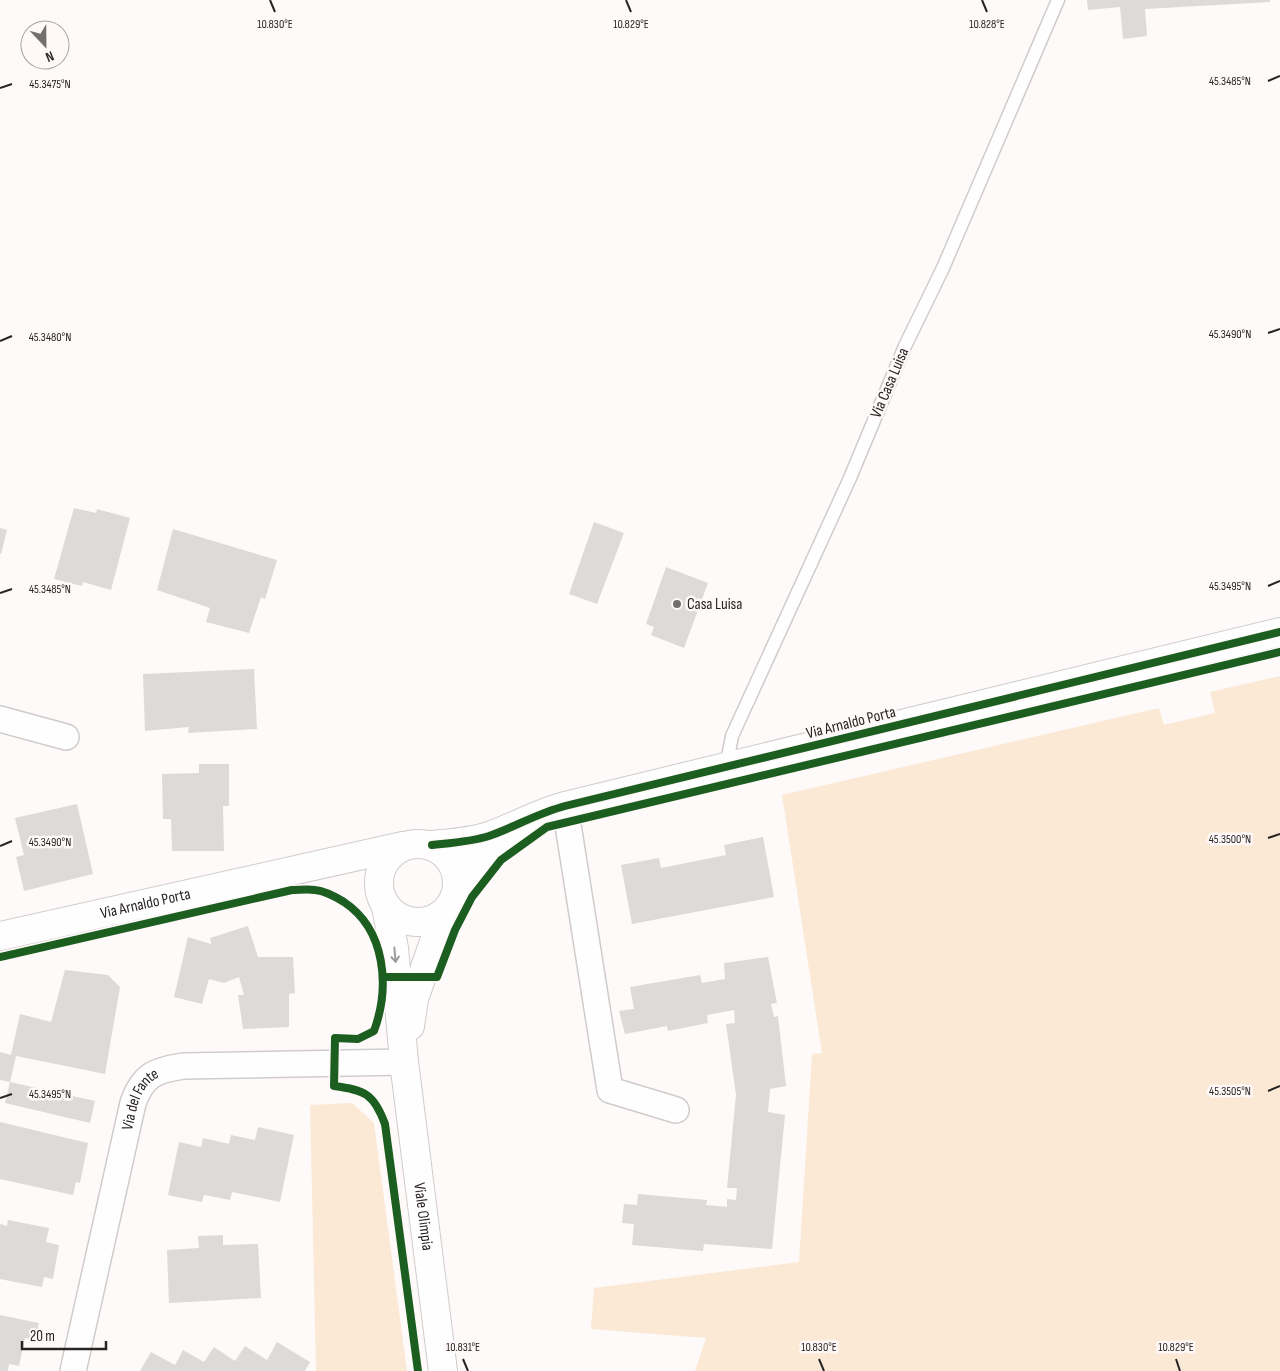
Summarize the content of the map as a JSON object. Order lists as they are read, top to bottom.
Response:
{
  "streets": {
    "main road": ["Via Arnaldo Porta", "Viale Olimpia"],
    "street": ["Via del Fante"],
    "lane": ["Via Casa Luisa"]
  },
  "crossings": [
    ["Via Casa Luisa", "Via Arnaldo Porta"],
    ["Via Arnaldo Porta", "Viale Olimpia"],
    ["Via del Fante", "Viale Olimpia"]
  ],
  "places": ["Casa Luisa"],
  "scale_bar": "20 m",
  "north": "bottom",
  "coordinates": [
    "10.830°E",
    "10.829°E",
    "10.828°E",
    "45.3485°N",
    "45.3475°N",
    "45.3490°N",
    "45.3480°N",
    "45.3495°N",
    "45.3500°N",
    "45.3505°N",
    "10.831°E"
  ]
}
